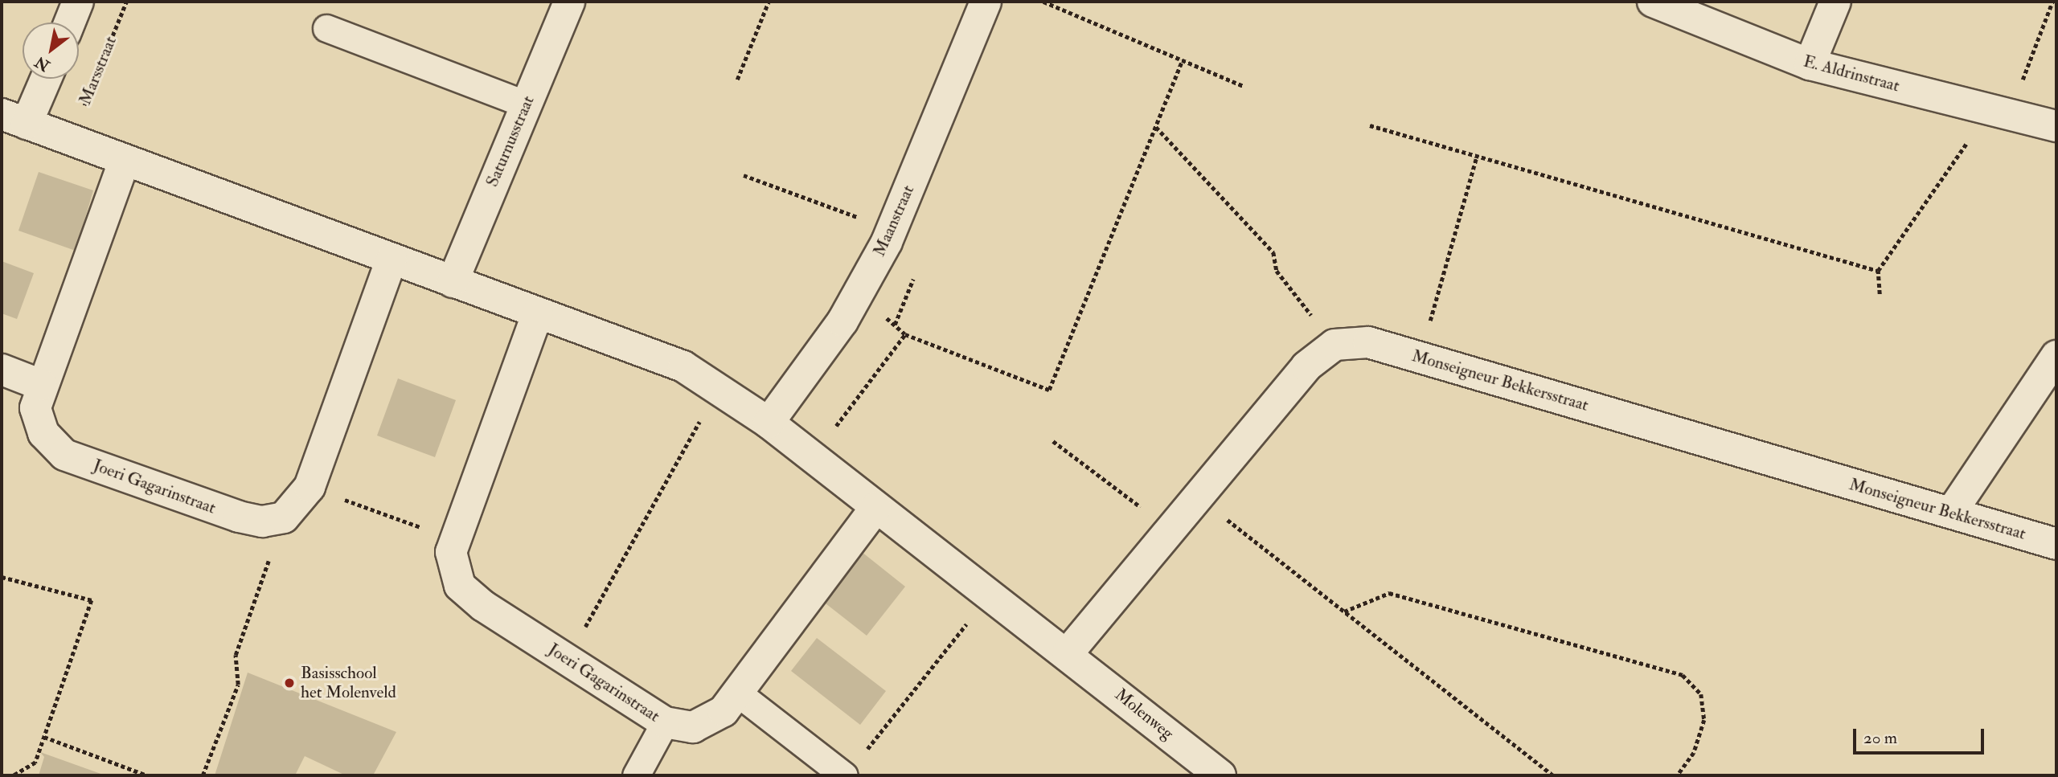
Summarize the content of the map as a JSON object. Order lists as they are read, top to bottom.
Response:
{
  "streets": {
    "street": [
      "E. Aldrinstraat",
      "Saturnusstraat",
      "Maanstraat",
      "Monseigneur Bekkersstraat",
      "Joeri Gagarinstraat",
      "Molenweg"
    ],
    "path": ["Marsstraat"]
  },
  "places": ["Basisschool het Molenveld"],
  "scale_bar": "20 m",
  "north": "bottom left"
}
